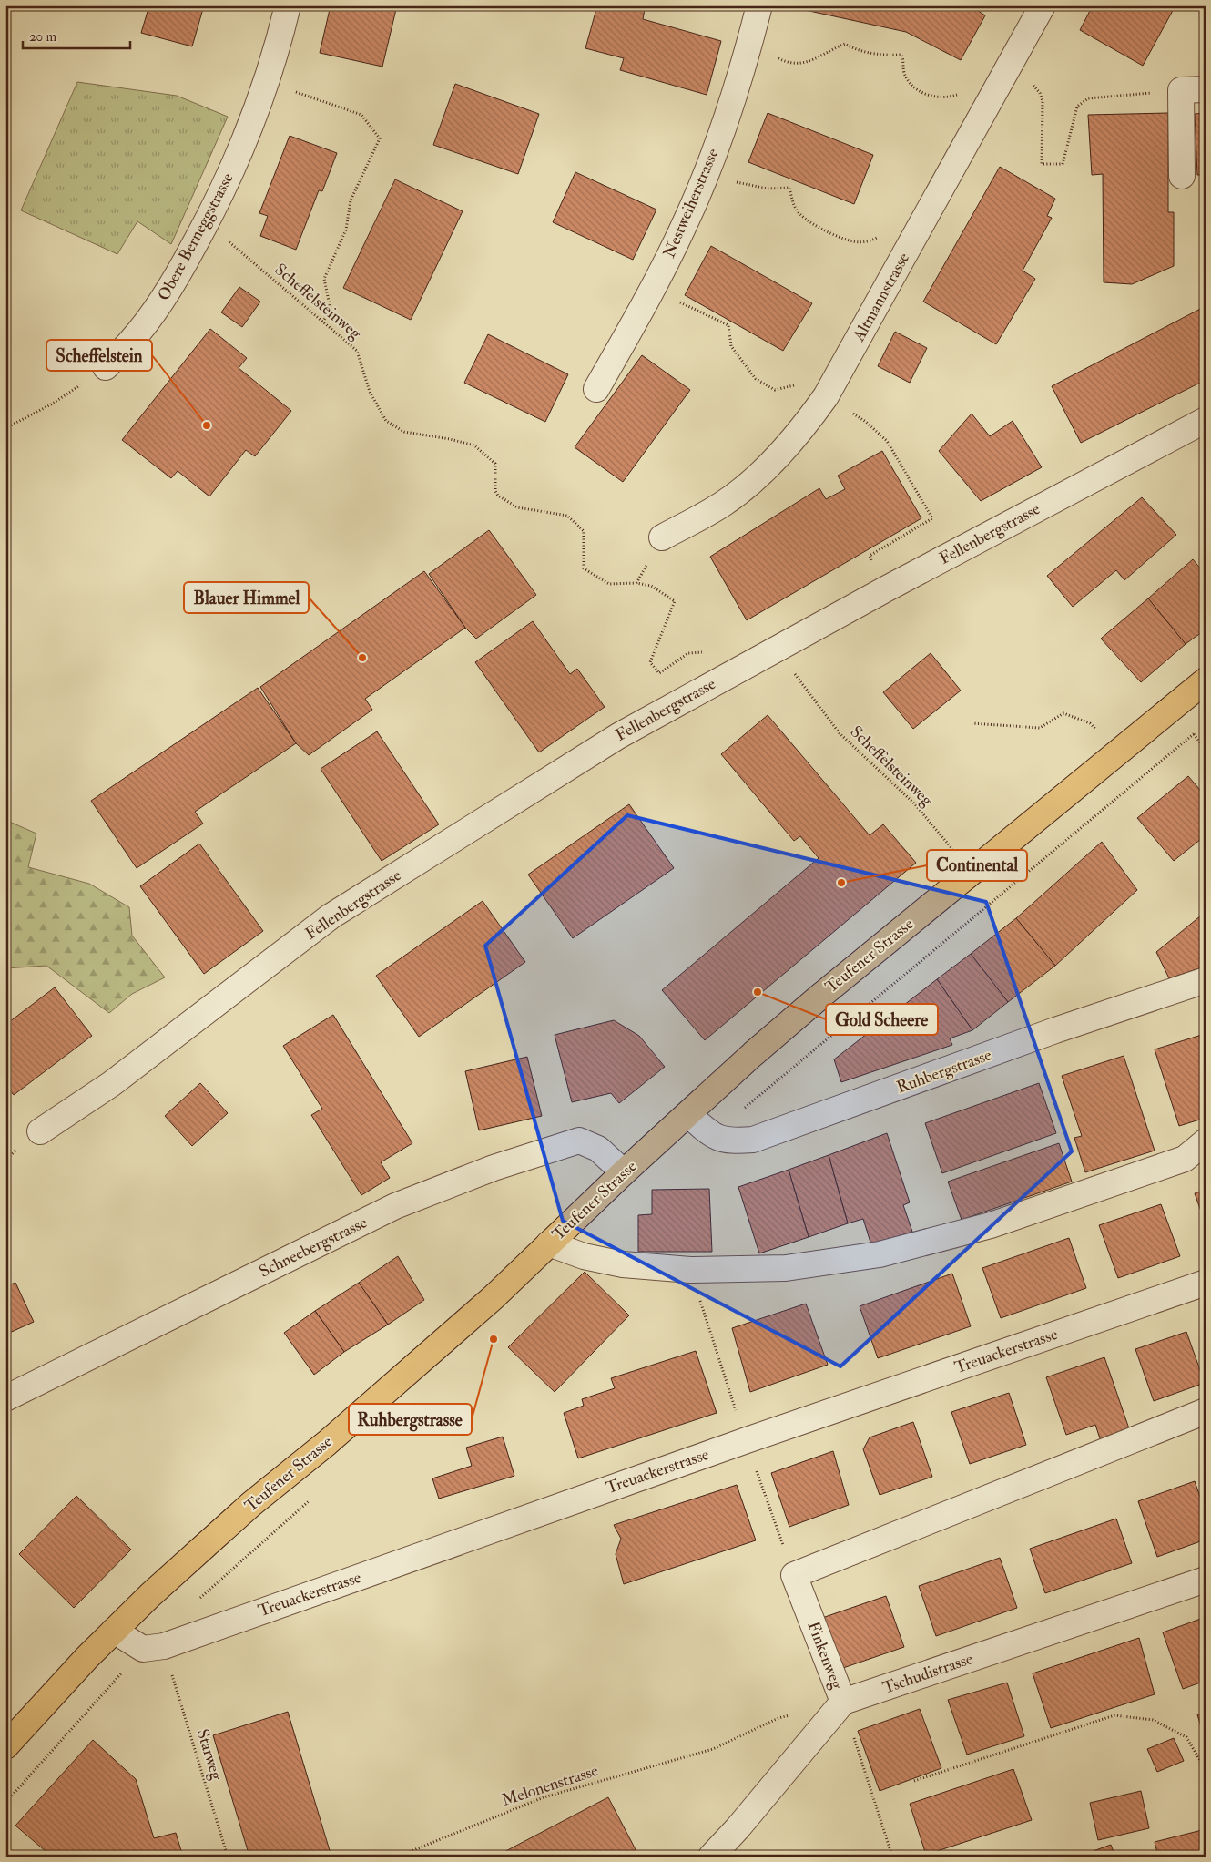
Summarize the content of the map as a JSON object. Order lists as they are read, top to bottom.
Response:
{
  "streets": {
    "main road": ["Teufener Strasse"],
    "street": [
      "Nestweiherstrasse",
      "Obere Berneggstrasse",
      "Altmannstrasse",
      "Fellenbergstrasse",
      "Ruhbergstrasse",
      "Schneebergstrasse",
      "Treuackerstrasse",
      "Finkenweg",
      "Tschudistrasse"
    ],
    "path": ["Scheffelsteinweg", "Starweg", "Melonenstrasse"]
  },
  "crossings": [
    ["Teufener Strasse", "Ruhbergstrasse"],
    ["Teufener Strasse", "Schneebergstrasse"],
    ["Teufener Strasse", "Treuackerstrasse"],
    ["Finkenweg", "Tschudistrasse"]
  ],
  "places": [
    "Scheffelstein",
    "Blauer Himmel",
    "Continental",
    "Gold Scheere",
    "Ruhbergstrasse"
  ],
  "scale_bar": "20 m"
}
